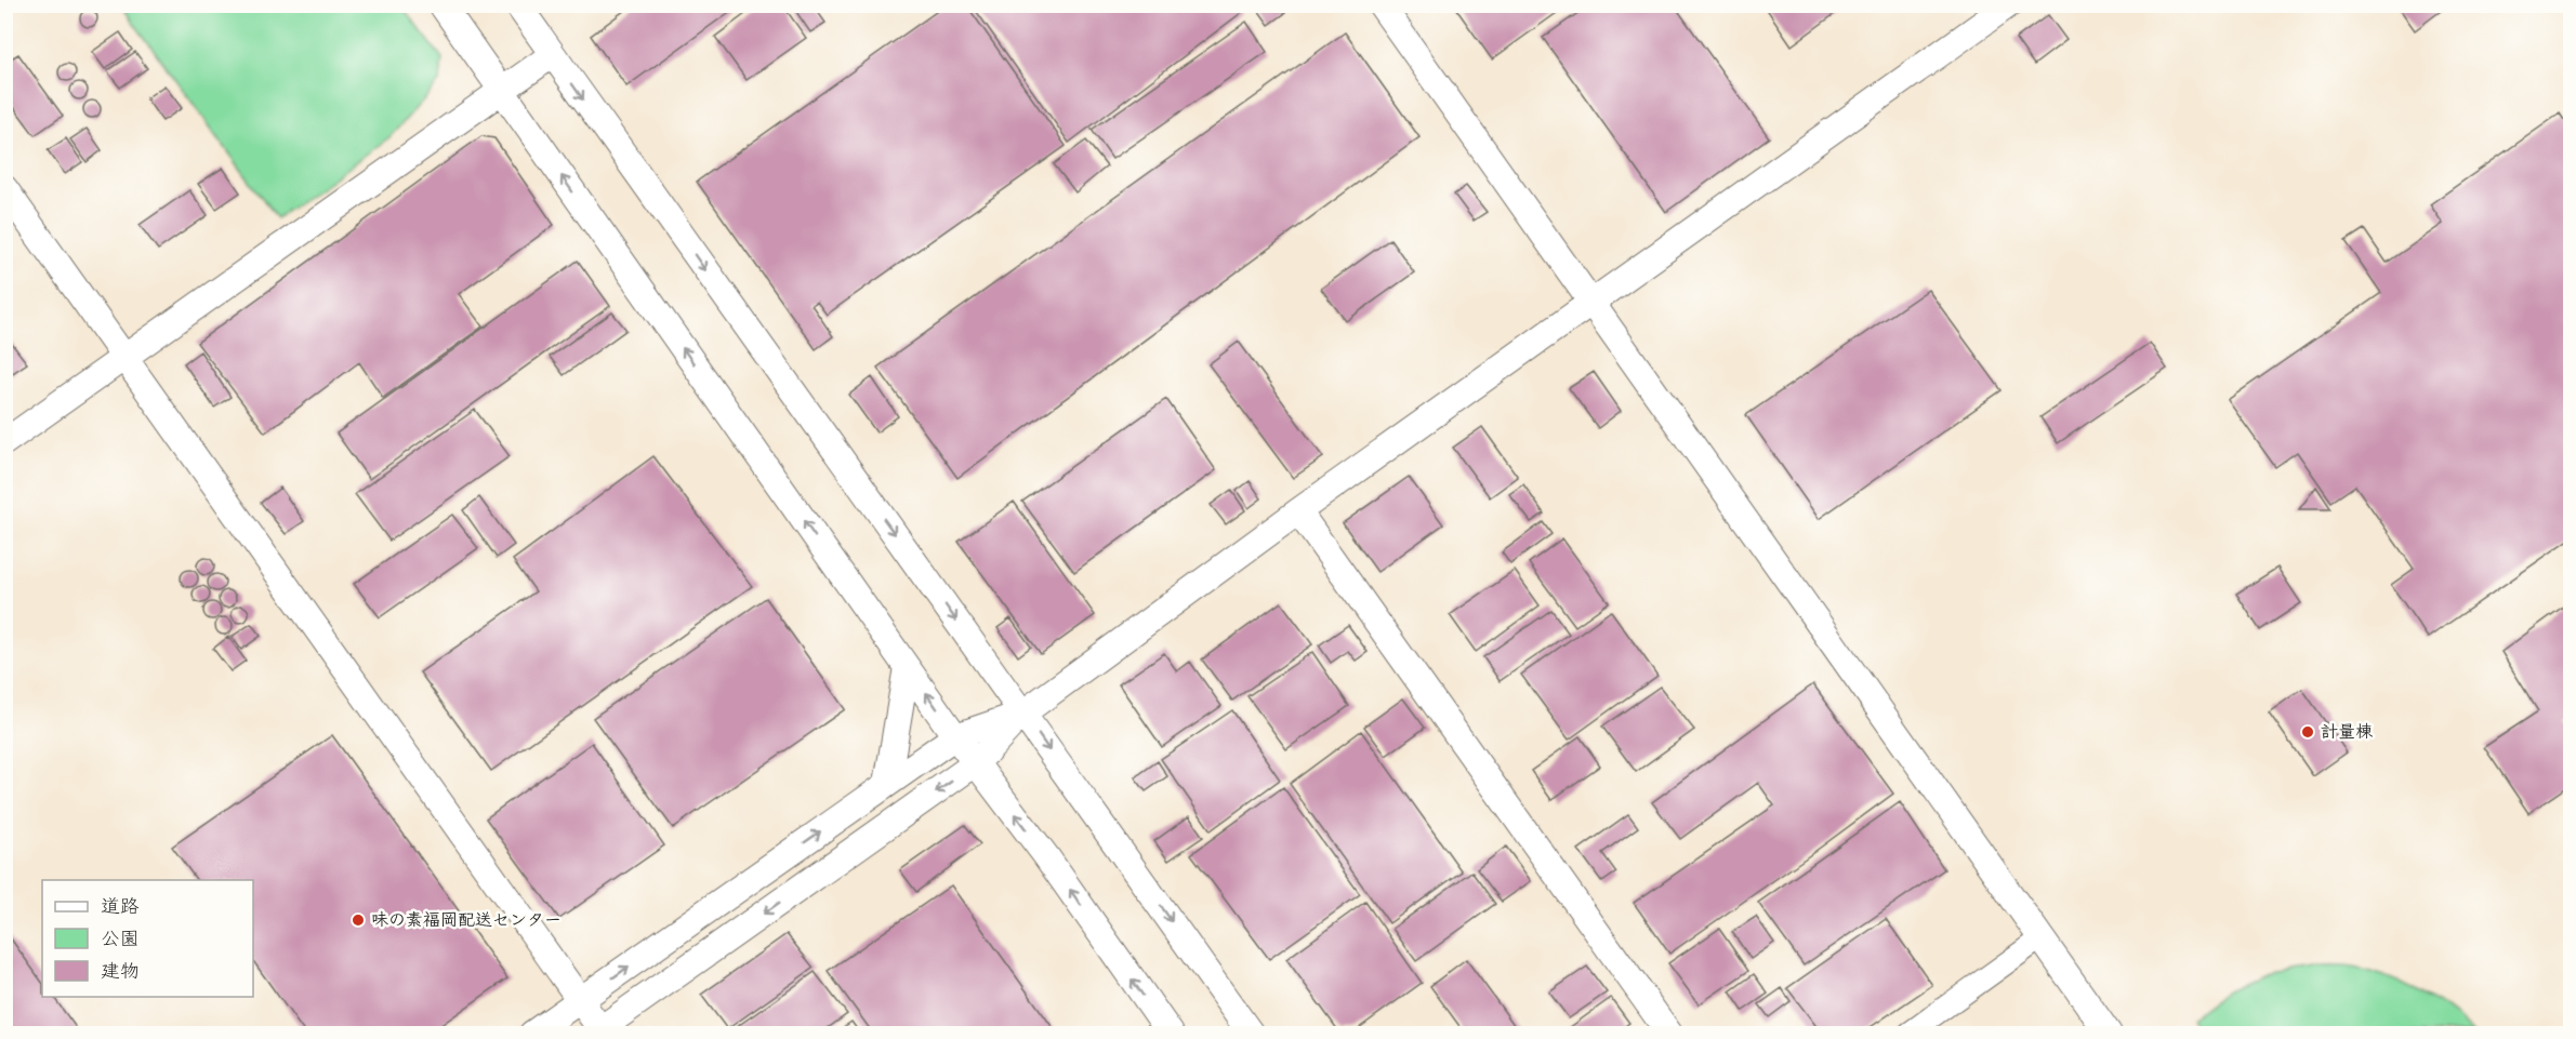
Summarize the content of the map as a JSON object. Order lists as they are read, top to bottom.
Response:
{
  "places": ["計量棟", "味の素福岡配送センター"],
  "legend": ["道路", "公園", "建物"]
}
